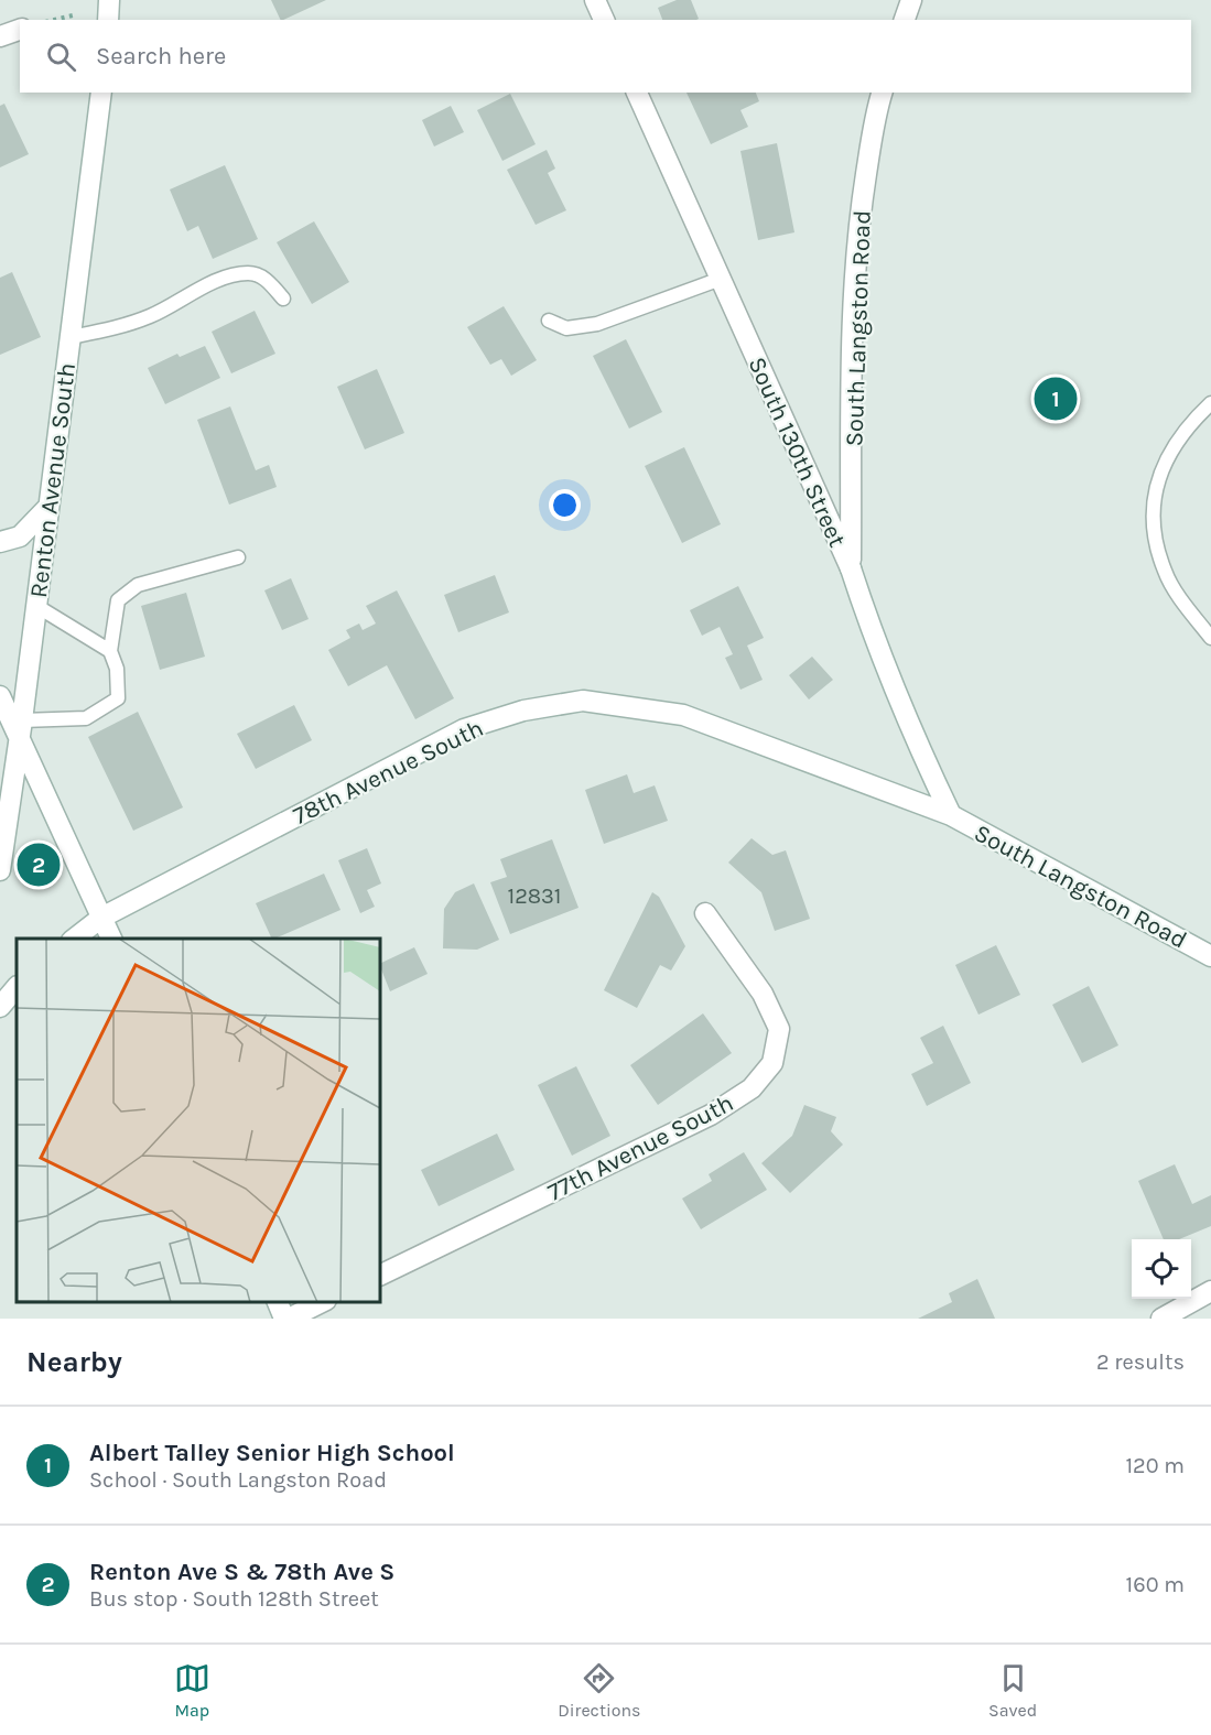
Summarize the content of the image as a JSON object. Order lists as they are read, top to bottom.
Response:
{
  "streets": {
    "street": [
      "South Langston Road",
      "South 130th Street",
      "Renton Avenue South",
      "78th Avenue South",
      "77th Avenue South"
    ]
  },
  "crossings": [
    ["South Langston Road", "South 130th Street"],
    ["South Langston Road", "78th Avenue South"],
    ["South 130th Street", "78th Avenue South"]
  ],
  "house_numbers": ["12831"],
  "page": {
    "search": "Search here",
    "pins": ["1", "2"],
    "heading": ["Nearby", "2 results"],
    "list": [
      {
        "mark": "1",
        "name": "Albert Talley Senior High School",
        "note": "School · South Langston Road",
        "value": "120 m"
      },
      {
        "mark": "2",
        "name": "Renton Ave S & 78th Ave S",
        "note": "Bus stop · South 128th Street",
        "value": "160 m"
      }
    ],
    "nav": ["Map", "Directions", "Saved"]
  }
}
